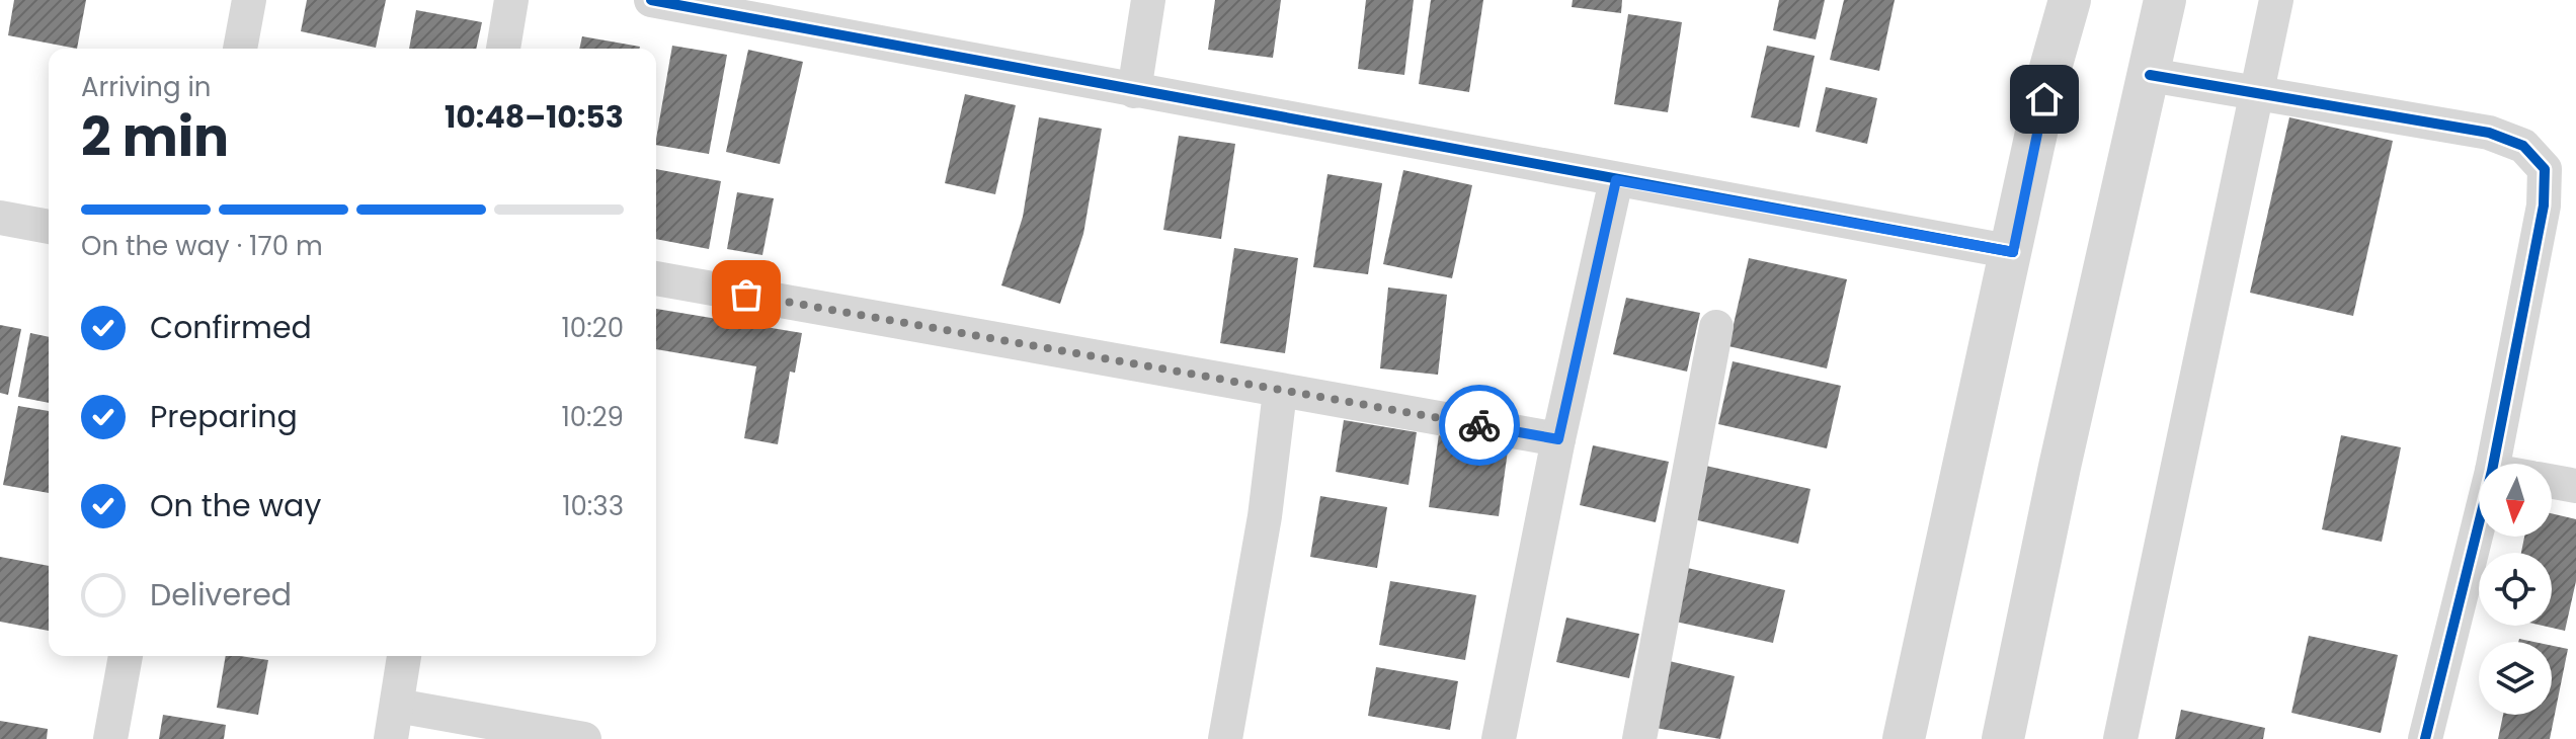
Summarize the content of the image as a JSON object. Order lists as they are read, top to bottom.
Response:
{
  "north": "bottom",
  "page": {
    "heading": ["2 min", "Arriving in", "10:48–10:53"],
    "bar": "On the way · 170 m",
    "list": [
      ["Confirmed", "10:20"],
      ["Preparing", "10:29"],
      ["On the way", "10:33"],
      "Delivered"
    ]
  }
}
